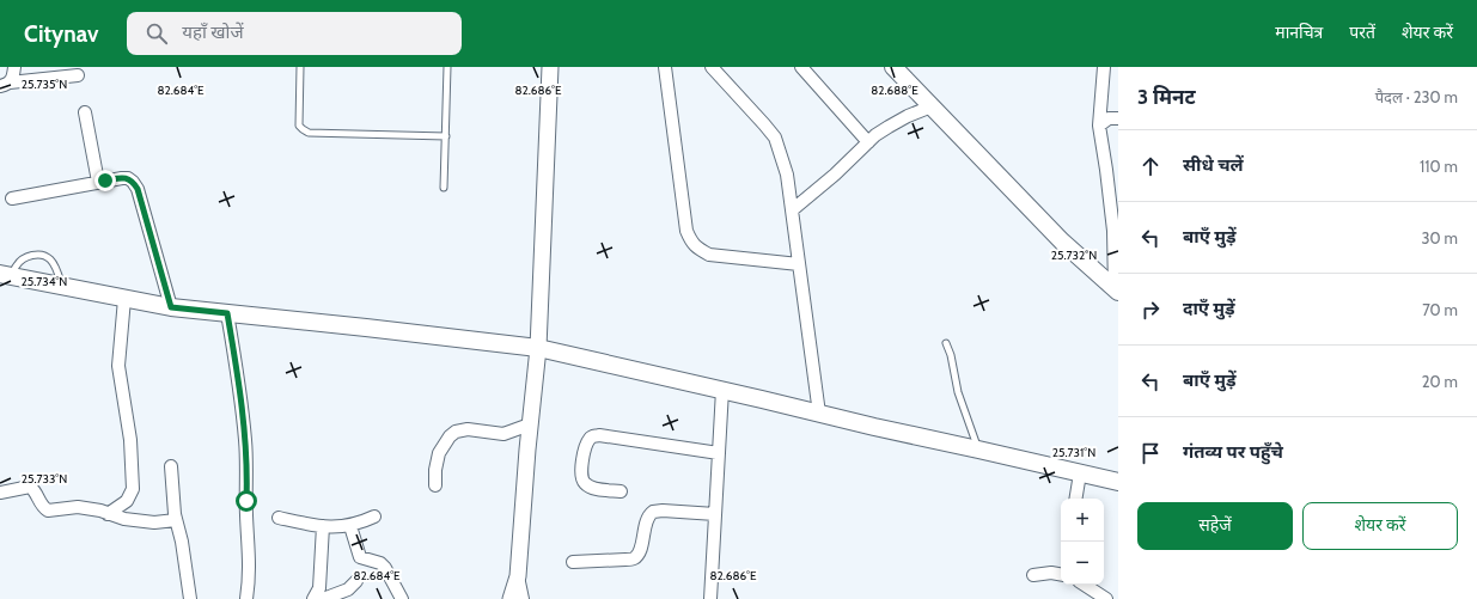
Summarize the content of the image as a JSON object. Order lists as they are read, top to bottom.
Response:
{
  "page": {
    "header": "Citynav",
    "search": "यहाँ खोजें",
    "nav": ["मानचित्र", "परतें", "शेयर करें"],
    "heading": ["3 मिनट", "पैदल · 230 m"],
    "list": [
      ["सीधे चलें", "110 m"],
      ["बाएँ मुड़ें", "30 m"],
      ["दाएँ मुड़ें", "70 m"],
      ["बाएँ मुड़ें", "20 m"],
      "गंतव्य पर पहुँचे"
    ],
    "buttons": ["सहेजें", "शेयर करें"],
    "map_buttons": ["+", "−"]
  },
  "coordinates": [
    "25.735°N",
    "82.684°E",
    "82.686°E",
    "82.688°E",
    "25.732°N",
    "25.734°N",
    "25.731°N",
    "25.733°N"
  ]
}
